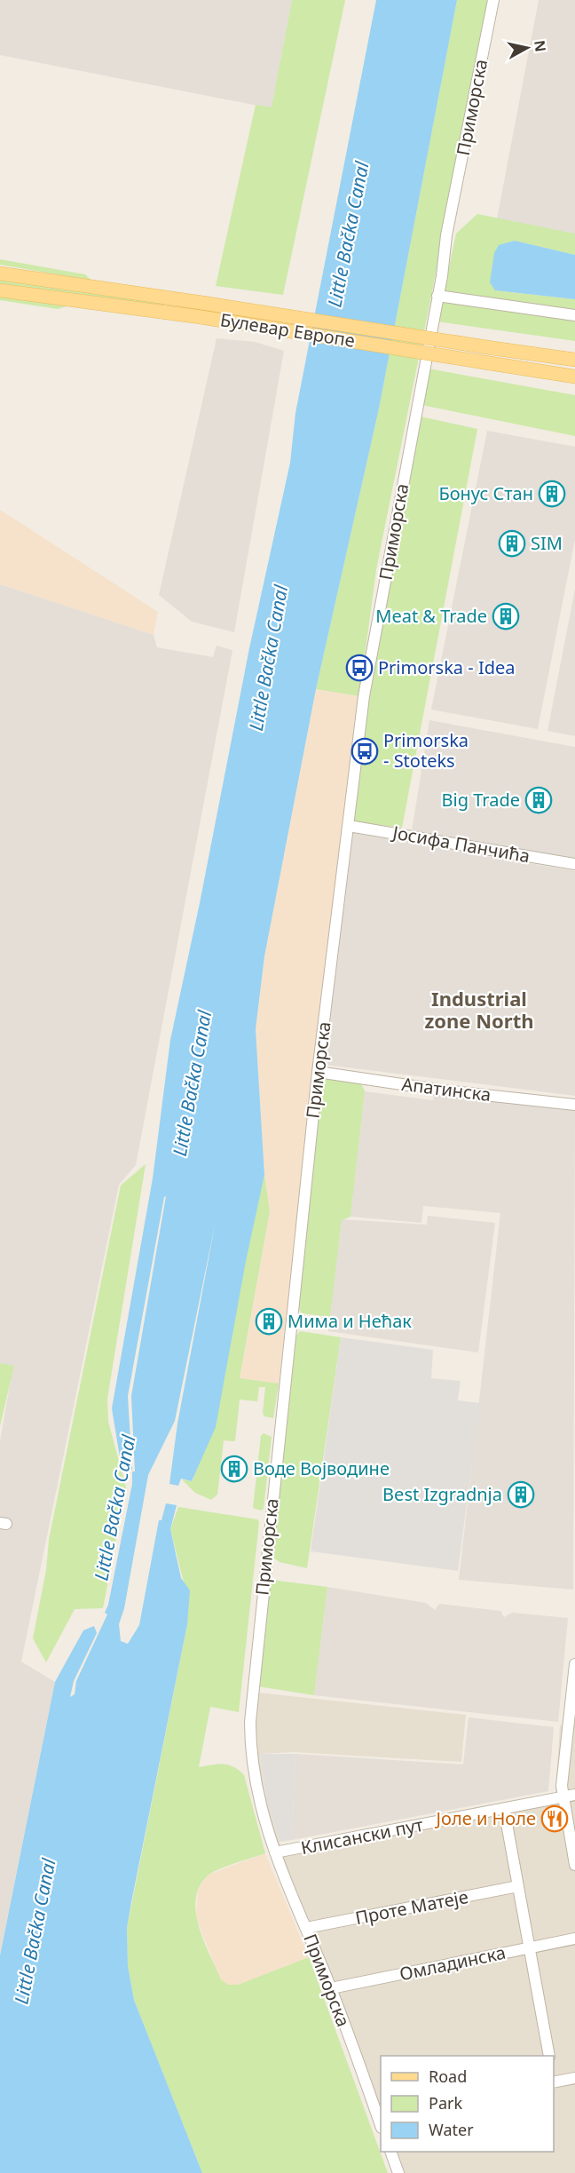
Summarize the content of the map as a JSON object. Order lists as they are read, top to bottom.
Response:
{
  "streets": {
    "main road": ["Булевар Европе"],
    "street": [
      "Приморска",
      "Јосифа Панчића",
      "Апатинска",
      "Клисански пут",
      "Проте Матеје",
      "Омладинска"
    ]
  },
  "crossings": [
    ["Приморска", "Јосифа Панчића"],
    ["Приморска", "Апатинска"],
    ["Приморска", "Клисански пут"],
    ["Приморска", "Проте Матеје"],
    ["Приморска", "Омладинска"]
  ],
  "districts": ["Industrial zone North"],
  "water": ["Little Bačka Canal"],
  "places": {
    "building": [
      "Бонус Стан",
      "SIM",
      "Meat & Trade",
      "Big Trade",
      "Мима и Нећак",
      "Воде Војводине",
      "Best Izgradnja"
    ],
    "bus stop": ["Primorska - Idea", "Primorska - Stoteks"],
    "restaurant": ["Јоле и Ноле"]
  },
  "legend": ["Road", "Park", "Water"],
  "north": "right"
}
